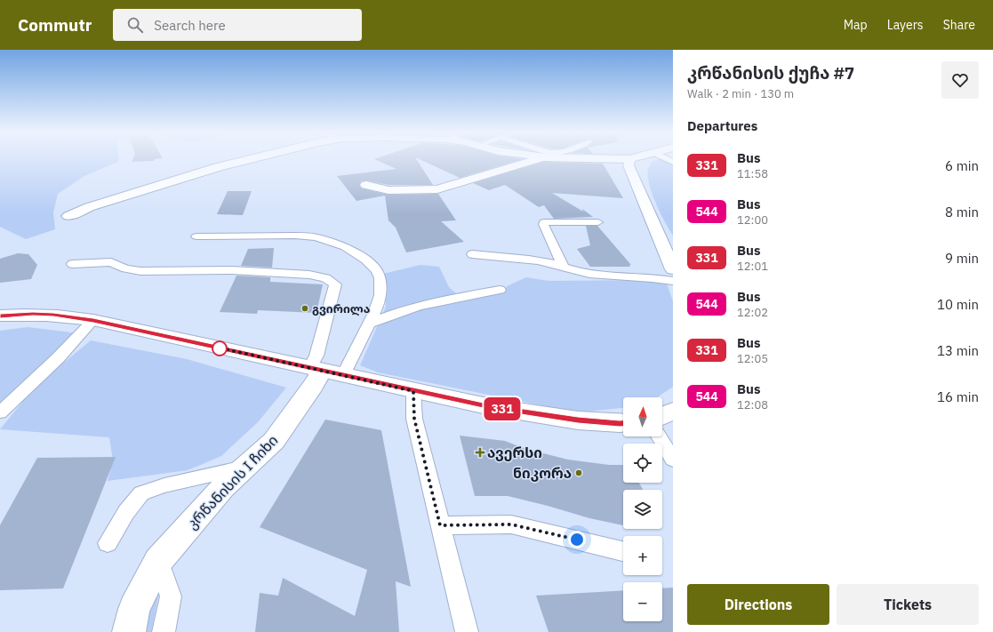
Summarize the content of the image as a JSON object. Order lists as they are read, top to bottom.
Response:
{
  "streets": {
    "street": ["კრწანისის I ჩიხი"]
  },
  "places": {
    "other": ["გვირილა", "ნიკორა"],
    "health": ["ავერსი"]
  },
  "lines": ["bus line 331"],
  "north": "top",
  "page": {
    "header": "Commutr",
    "search": "Search here",
    "nav": ["Map", "Layers", "Share"],
    "on_map": "331",
    "heading": [
      ["კრწანისის ქუჩა #7", "Walk · 2 min · 130 m"],
      "Departures"
    ],
    "list": [
      {
        "mark": "331",
        "name": "Bus",
        "note": "11:58",
        "value": "6 min"
      },
      {
        "mark": "544",
        "name": "Bus",
        "note": "12:00",
        "value": "8 min"
      },
      {
        "mark": "331",
        "name": "Bus",
        "note": "12:01",
        "value": "9 min"
      },
      {
        "mark": "544",
        "name": "Bus",
        "note": "12:02",
        "value": "10 min"
      },
      {
        "mark": "331",
        "name": "Bus",
        "note": "12:05",
        "value": "13 min"
      },
      {
        "mark": "544",
        "name": "Bus",
        "note": "12:08",
        "value": "16 min"
      }
    ],
    "map_buttons": ["+", "−"],
    "buttons": ["Directions", "Tickets"]
  }
}
